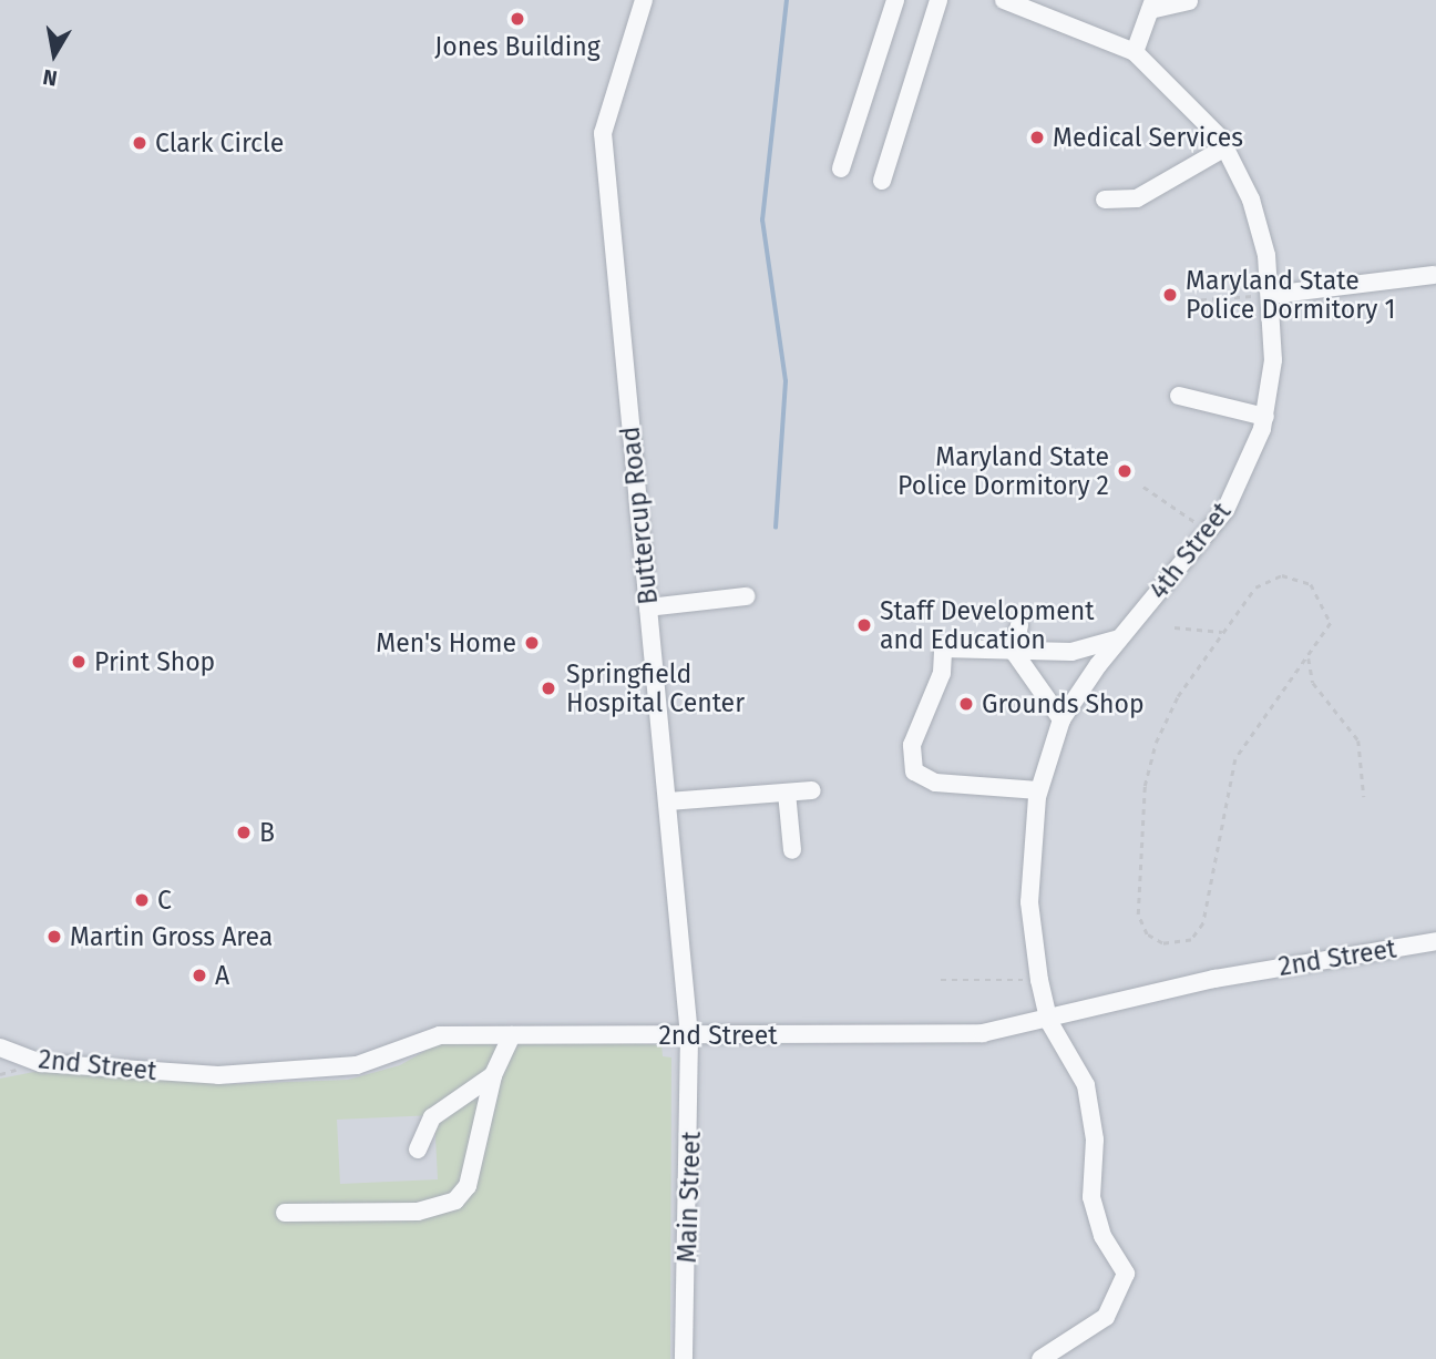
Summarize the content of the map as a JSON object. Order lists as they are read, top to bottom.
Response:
{
  "streets": {
    "street": [
      "Buttercup Road",
      "4th Street",
      "2nd Street",
      "Main Street"
    ]
  },
  "crossings": [
    ["Buttercup Road", "2nd Street"],
    ["Buttercup Road", "Main Street"],
    ["4th Street", "2nd Street"],
    ["2nd Street", "Main Street"]
  ],
  "places": [
    "Jones Building",
    "Medical Services",
    "Clark Circle",
    "Maryland State Police Dormitory 1",
    "Maryland State Police Dormitory 2",
    "Staff Development and Education",
    "Men's Home",
    "Print Shop",
    "Springfield Hospital Center",
    "Grounds Shop",
    "B",
    "C",
    "Martin Gross Area",
    "A"
  ],
  "north": "bottom"
}
